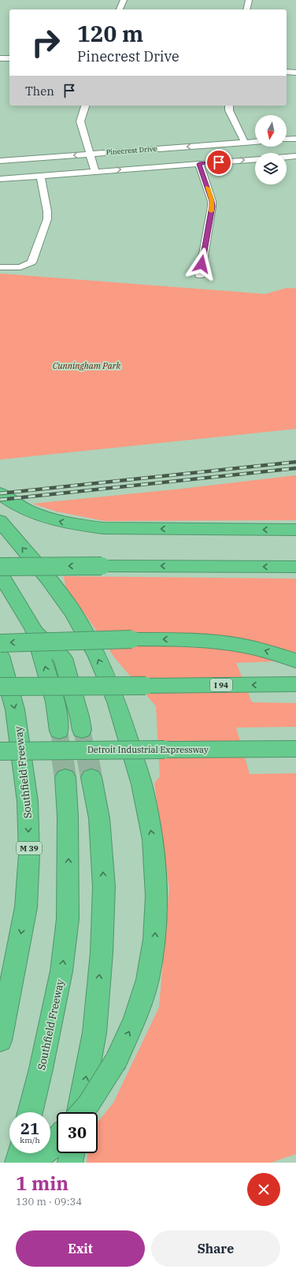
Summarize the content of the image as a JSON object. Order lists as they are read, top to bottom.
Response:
{
  "streets": {
    "highway": [
      "I 94",
      "Detroit Industrial Expressway",
      "Southfield Freeway",
      "M 39"
    ],
    "street": ["Pinecrest Drive"]
  },
  "parks": ["Cunningham Park"],
  "north": "bottom",
  "page": {
    "turn": ["120 m", "Pinecrest Drive"],
    "then": "Then",
    "speed": "21 km/h",
    "limit": "30",
    "heading": ["1 min", "130 m · 09:34"],
    "buttons": ["Exit", "Share"]
  }
}
